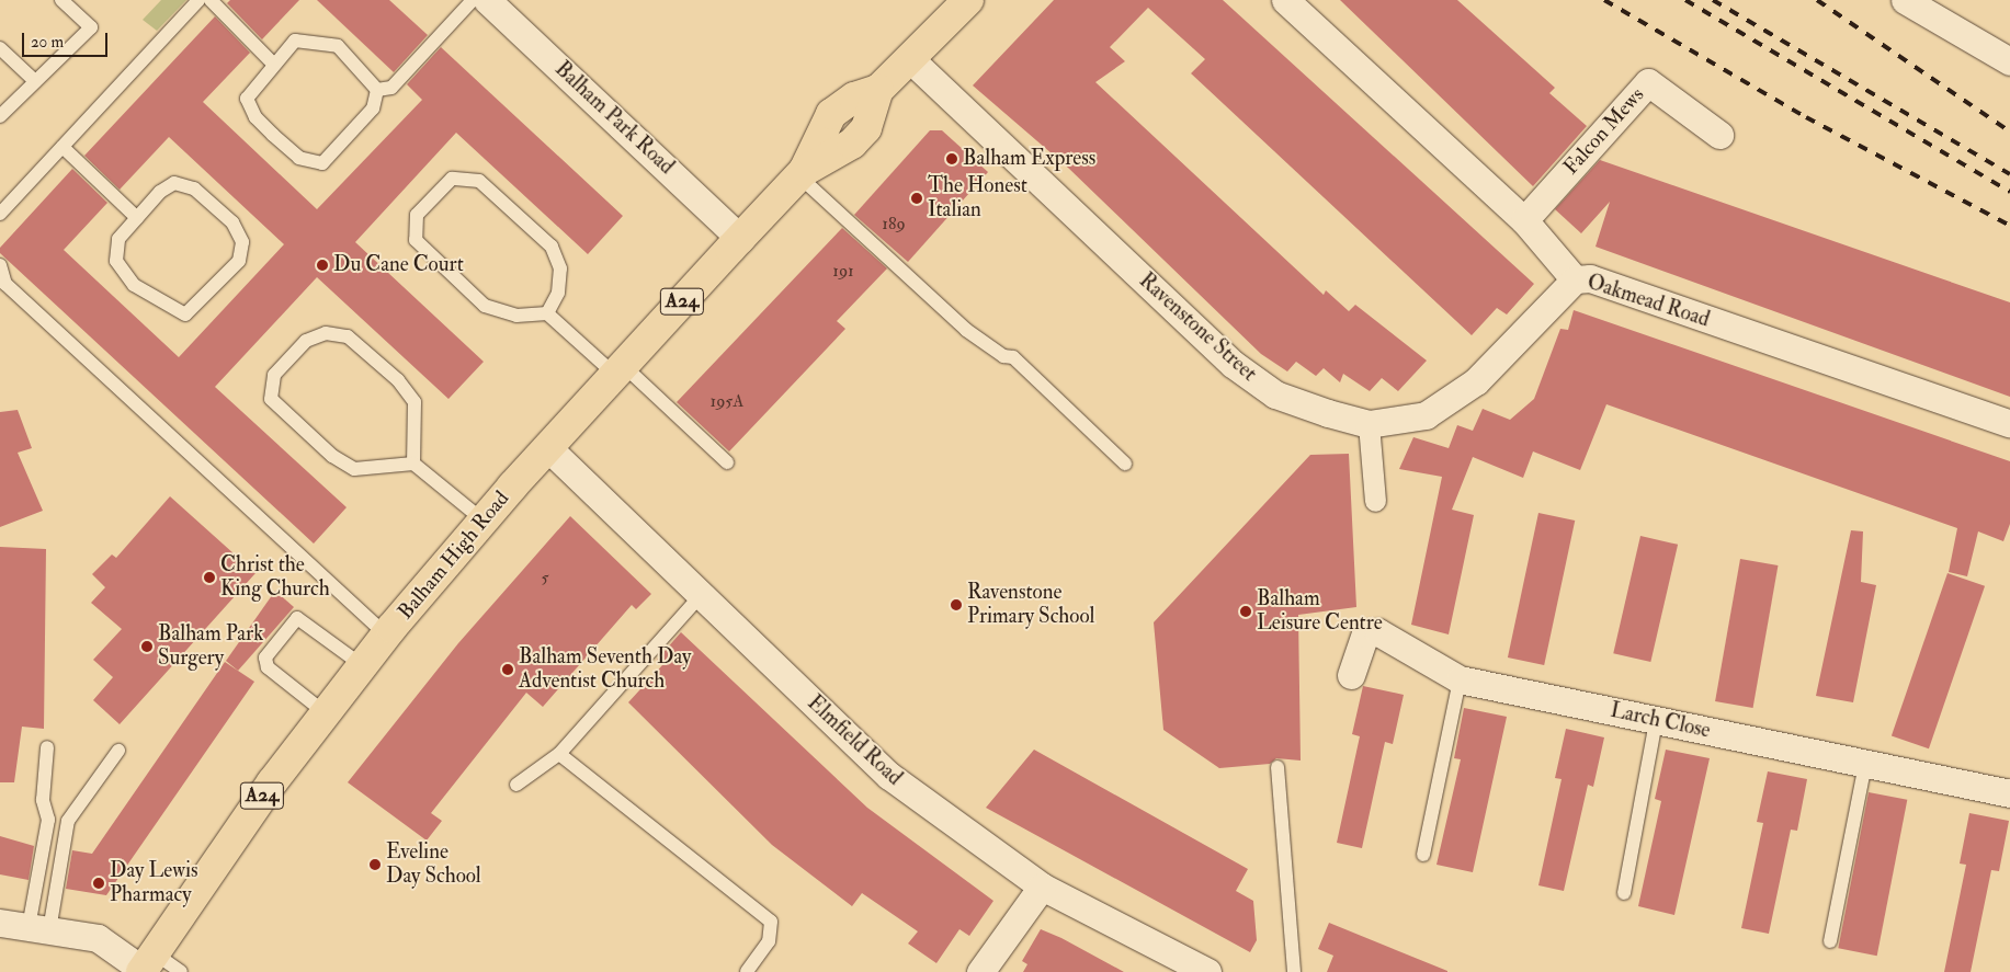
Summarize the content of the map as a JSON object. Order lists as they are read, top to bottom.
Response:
{
  "streets": {
    "highway": ["A24", "Balham High Road"],
    "street": [
      "Balham Park Road",
      "Falcon Mews",
      "Oakmead Road",
      "Ravenstone Street",
      "Larch Close",
      "Elmfield Road"
    ]
  },
  "crossings": [
    ["Balham Park Road", "Balham High Road"],
    ["Falcon Mews", "Oakmead Road"],
    ["Oakmead Road", "Ravenstone Street"],
    ["Ravenstone Street", "Balham High Road"],
    ["Balham High Road", "Elmfield Road"]
  ],
  "places": [
    "Balham Express",
    "The Honest Italian",
    "Du Cane Court",
    "Christ the King Church",
    "Ravenstone Primary School",
    "Balham Leisure Centre",
    "Balham Park Surgery",
    "Balham Seventh Day Adventist Church",
    "Eveline Day School",
    "Day Lewis Pharmacy"
  ],
  "house_numbers": [
    "189",
    "191",
    "195A",
    "5"
  ],
  "scale_bar": "20 m"
}
